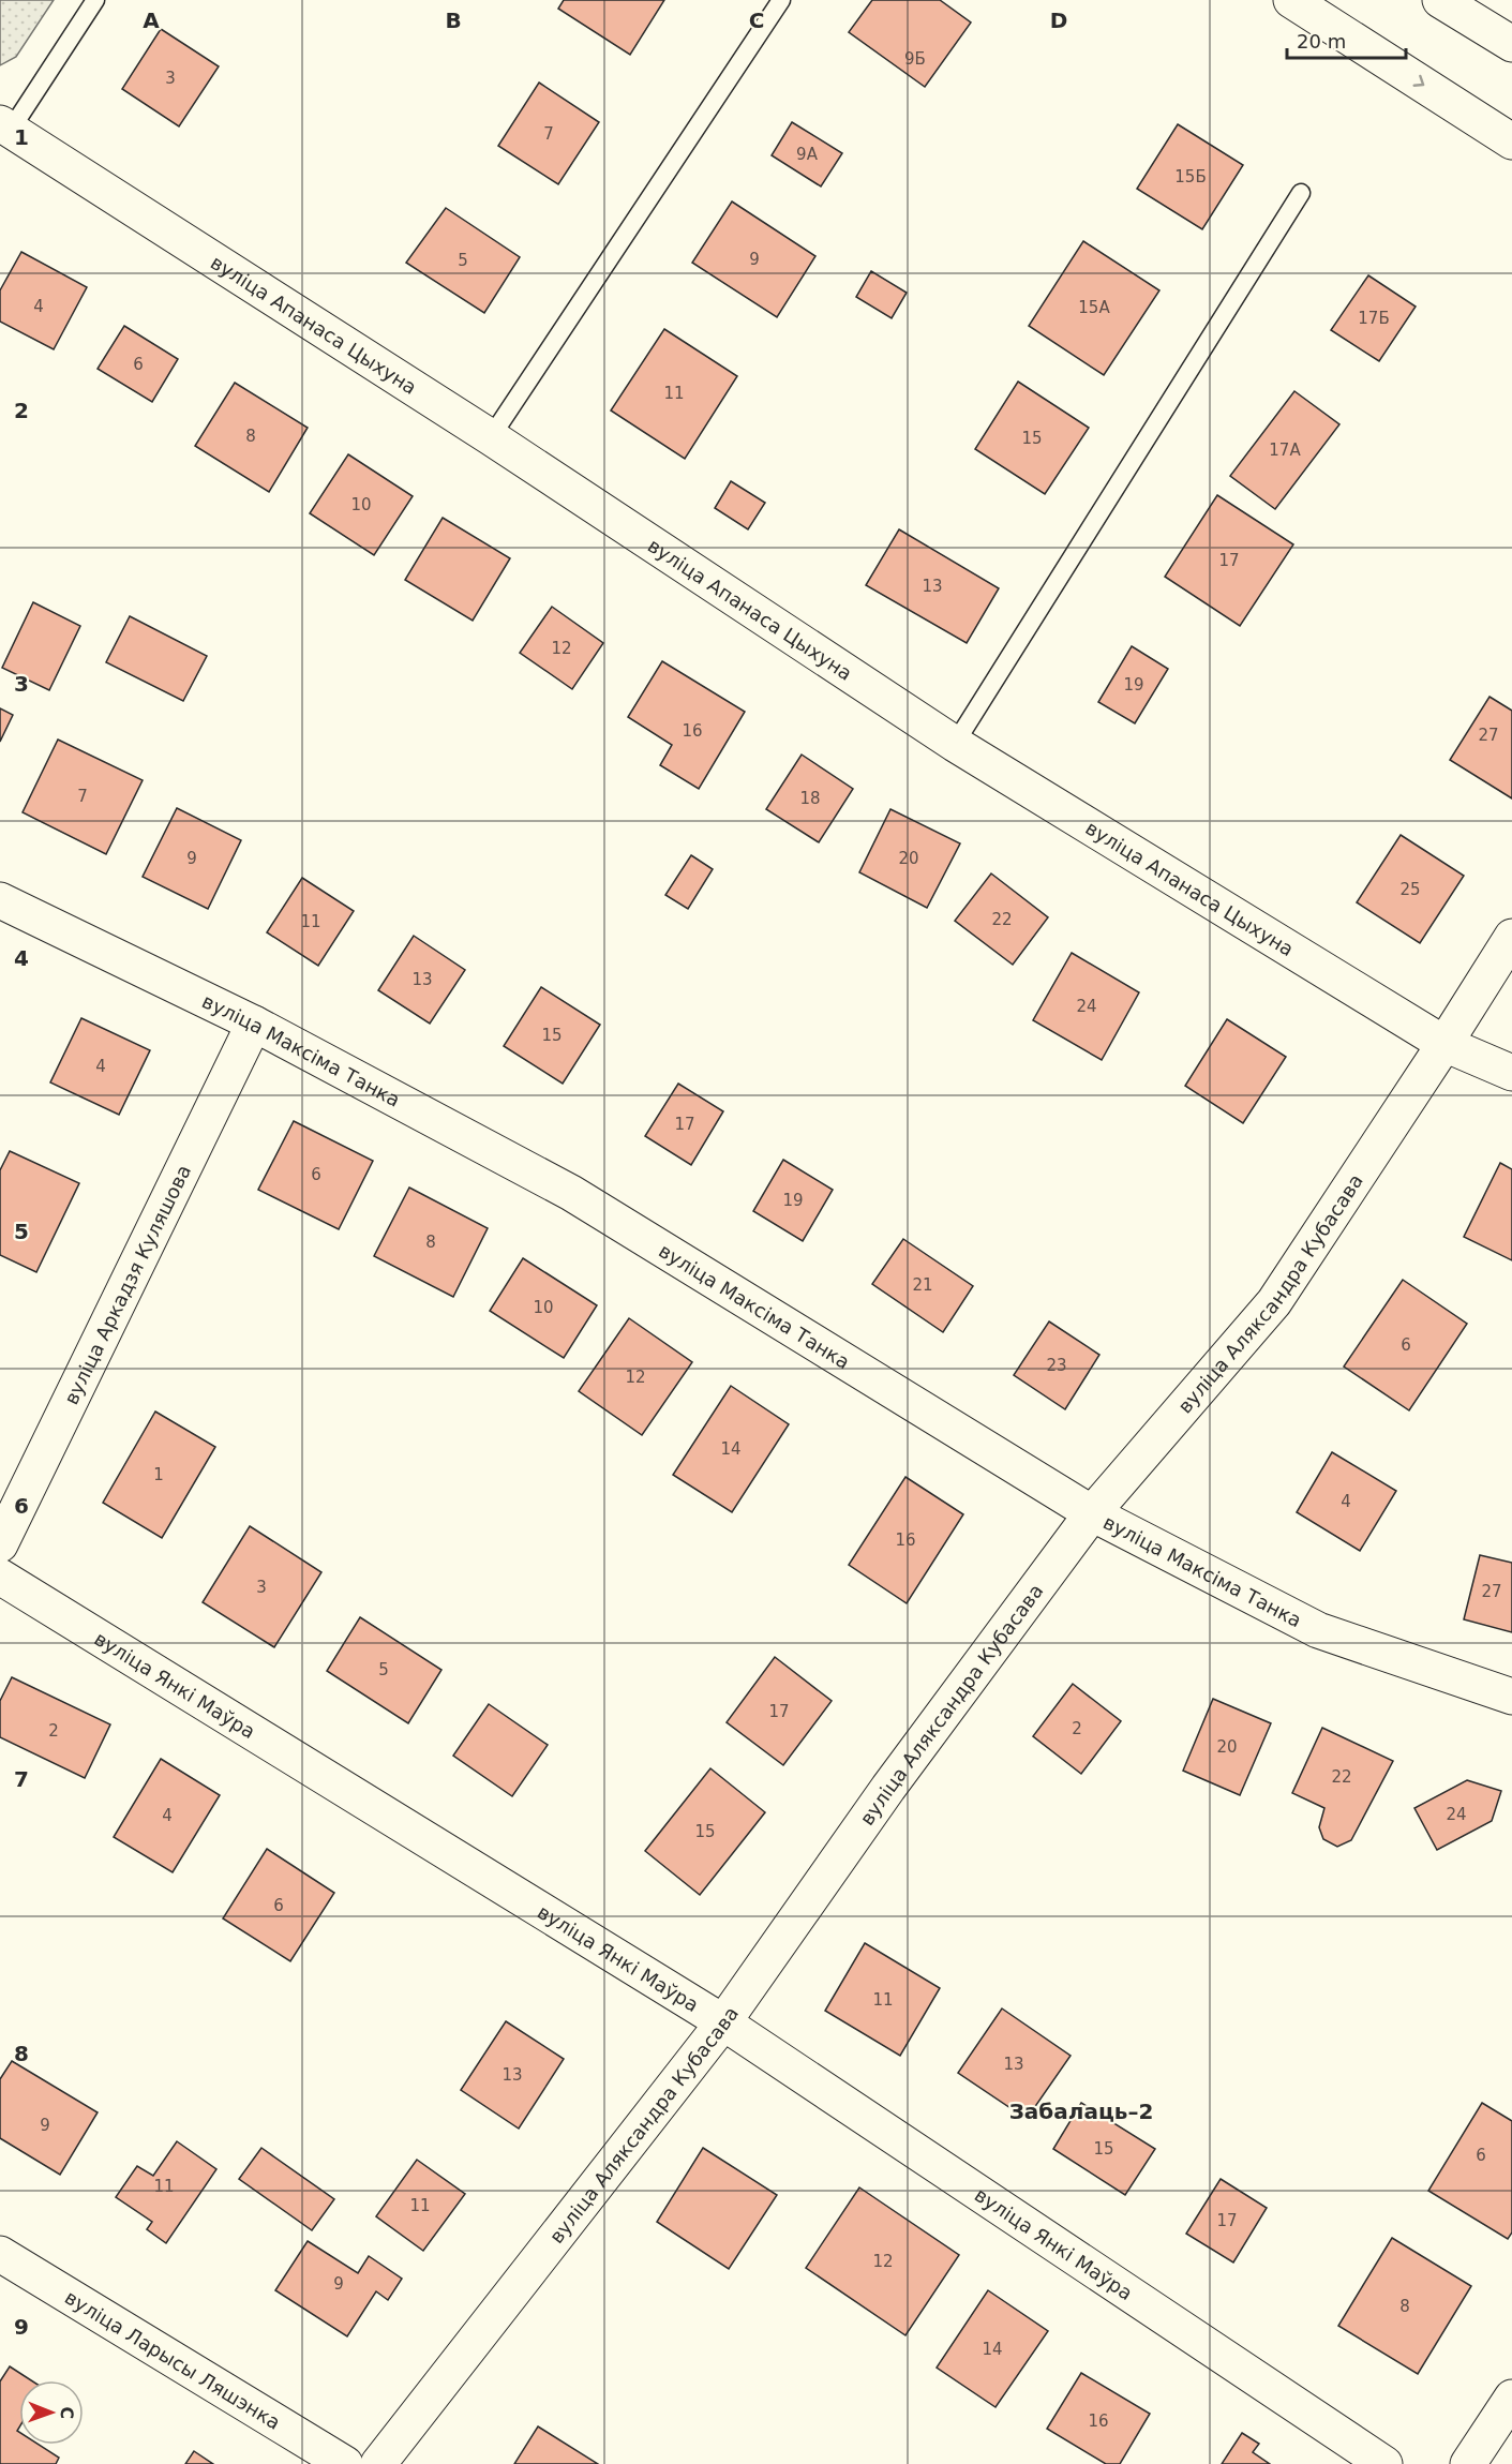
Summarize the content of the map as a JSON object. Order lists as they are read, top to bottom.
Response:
{
  "streets": {
    "street": [
      "вуліца Апанаса Цыхуна",
      "вуліца Максіма Танка",
      "вуліца Аркадзя Куляшова",
      "вуліца Аляксандра Кубасава",
      "вуліца Янкі Маўра",
      "вуліца Ларысы Ляшэнка"
    ]
  },
  "crossings": [
    ["вуліца Апанаса Цыхуна", "вуліца Аляксандра Кубасава"],
    ["вуліца Максіма Танка", "вуліца Аркадзя Куляшова"],
    ["вуліца Максіма Танка", "вуліца Аляксандра Кубасава"],
    ["вуліца Аляксандра Кубасава", "вуліца Янкі Маўра"]
  ],
  "districts": ["Забалаць–2"],
  "house_numbers": [
    "9Б",
    "3",
    "7",
    "9А",
    "15Б",
    "9",
    "5",
    "4",
    "15А",
    "17Б",
    "6",
    "11",
    "8",
    "15",
    "17А",
    "10",
    "17",
    "13",
    "12",
    "19",
    "16",
    "27",
    "7",
    "18",
    "9",
    "20",
    "25",
    "22",
    "11",
    "13",
    "24",
    "15",
    "4",
    "17",
    "6",
    "19",
    "8",
    "21",
    "10",
    "6",
    "23",
    "12",
    "14",
    "1",
    "4",
    "16",
    "3",
    "27",
    "5",
    "17",
    "2",
    "2",
    "20",
    "22",
    "24",
    "4",
    "15",
    "6",
    "11",
    "13",
    "13",
    "9",
    "15",
    "6",
    "11",
    "11",
    "17",
    "12",
    "9",
    "8",
    "14",
    "16"
  ],
  "scale_bar": "20 m",
  "north": "right",
  "grid": {
    "columns": [
      "A",
      "B",
      "C",
      "D"
    ],
    "rows": [
      "1",
      "2",
      "3",
      "4",
      "5",
      "6",
      "7",
      "8",
      "9"
    ]
  }
}
